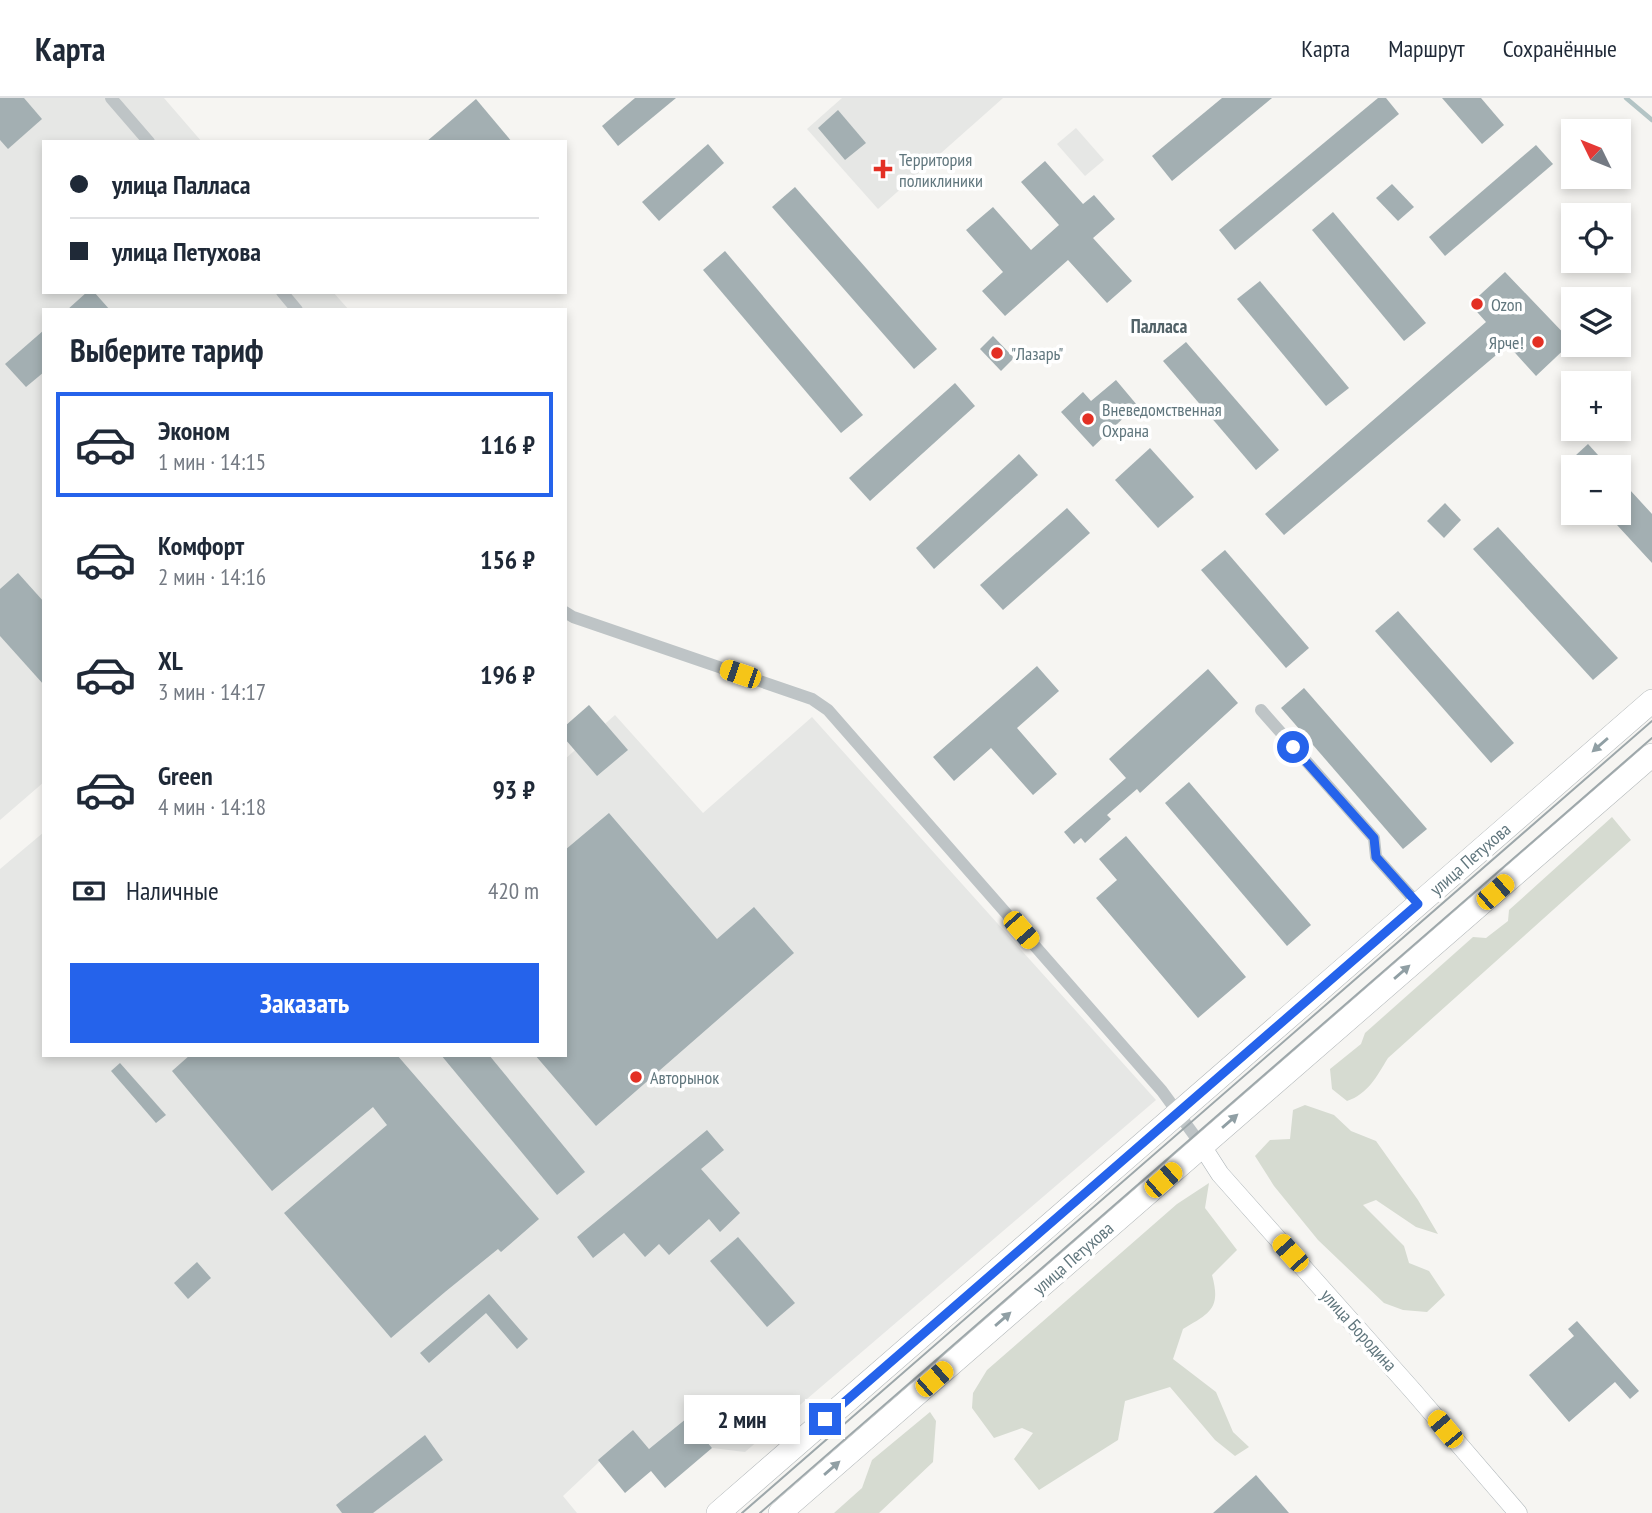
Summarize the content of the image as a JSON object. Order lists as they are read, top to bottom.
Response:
{
  "streets": {
    "highway": ["улица Петухова"],
    "main road": ["улица Бородина"]
  },
  "crossings": [
    ["улица Петухова", "улица Бородина"]
  ],
  "districts": ["Палласа"],
  "places": {
    "health": ["Территория поликлиники"],
    "other": [
      "Ozon",
      "Ярче!",
      "\"Лазарь\"",
      "Вневедомственная Охрана",
      "Авторынок"
    ]
  },
  "north": "top left",
  "page": {
    "header": "Карта",
    "nav": ["Карта", "Маршрут", "Сохранённые"],
    "map_buttons": ["+", "−"],
    "banner": ["улица Палласа", "улица Петухова"],
    "heading": "Выберите тариф",
    "list": [
      {
        "name": "Эконом",
        "note": "1 мин · 14:15",
        "value": "116 ₽"
      },
      {
        "name": "Комфорт",
        "note": "2 мин · 14:16",
        "value": "156 ₽"
      },
      {
        "name": "XL",
        "note": "3 мин · 14:17",
        "value": "196 ₽"
      },
      {
        "name": "Green",
        "note": "4 мин · 14:18",
        "value": "93 ₽"
      }
    ],
    "pay": ["Наличные", "420 m"],
    "buttons": "Заказать",
    "bubble": "2 мин"
  }
}
